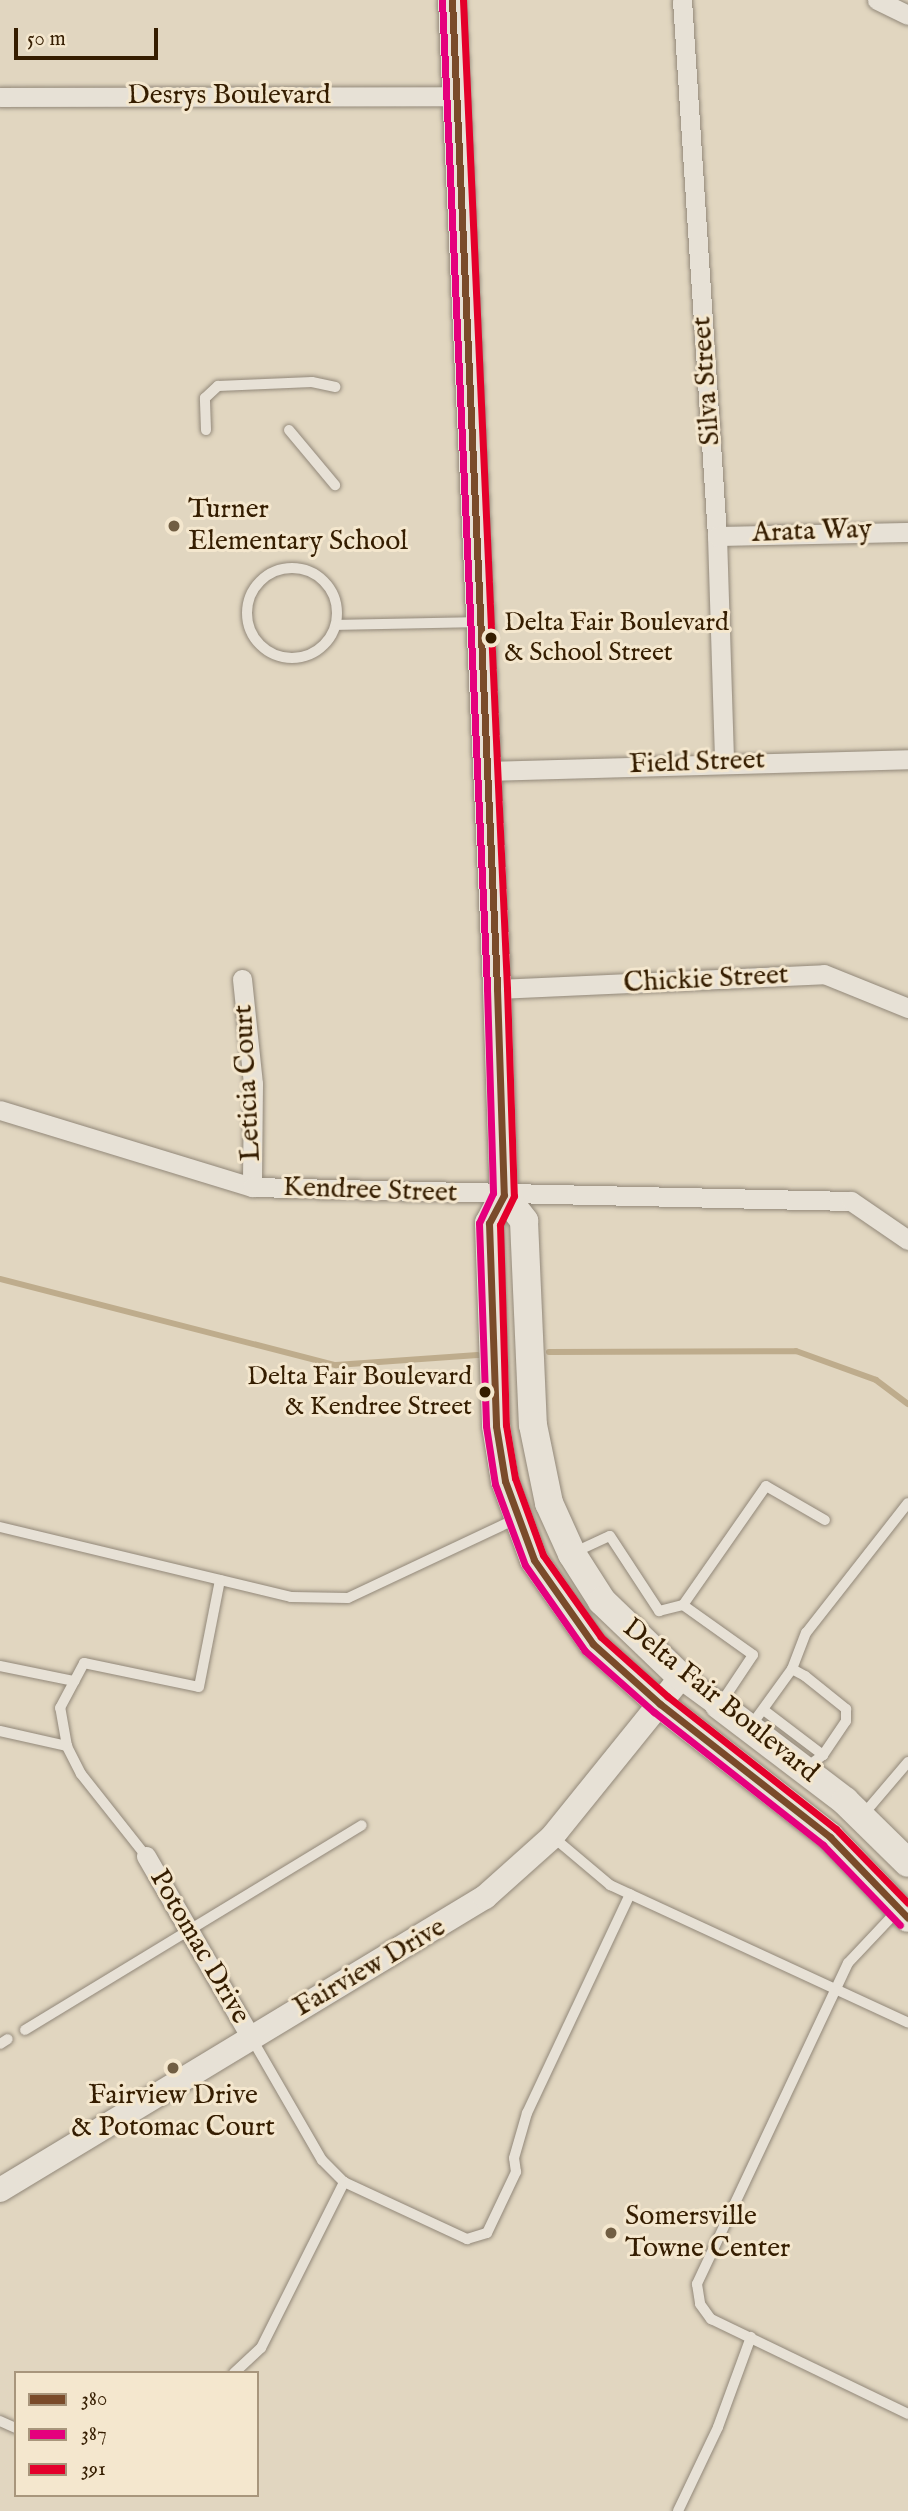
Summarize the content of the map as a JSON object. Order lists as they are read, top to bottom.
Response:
{
  "streets": {
    "main road": ["Delta Fair Boulevard"],
    "street": [
      "Desrys Boulevard",
      "Silva Street",
      "Arata Way",
      "Field Street",
      "Chickie Street",
      "Leticia Court",
      "Kendree Street",
      "Potomac Drive",
      "Fairview Drive"
    ]
  },
  "crossings": [
    ["Desrys Boulevard", "Delta Fair Boulevard"],
    ["Silva Street", "Arata Way"],
    ["Silva Street", "Field Street"],
    ["Field Street", "Delta Fair Boulevard"],
    ["Chickie Street", "Delta Fair Boulevard"],
    ["Leticia Court", "Kendree Street"],
    ["Kendree Street", "Delta Fair Boulevard"],
    ["Delta Fair Boulevard", "Fairview Drive"],
    ["Potomac Drive", "Fairview Drive"]
  ],
  "places": [
    "Turner Elementary School",
    "Delta Fair Boulevard & School Street",
    "Delta Fair Boulevard & Kendree Street",
    "Fairview Drive & Potomac Court",
    "Somersville Towne Center"
  ],
  "lines": ["transit line 380", "transit line 387", "transit line 391"],
  "legend": ["380", "387", "391"],
  "scale_bar": "50 m"
}
